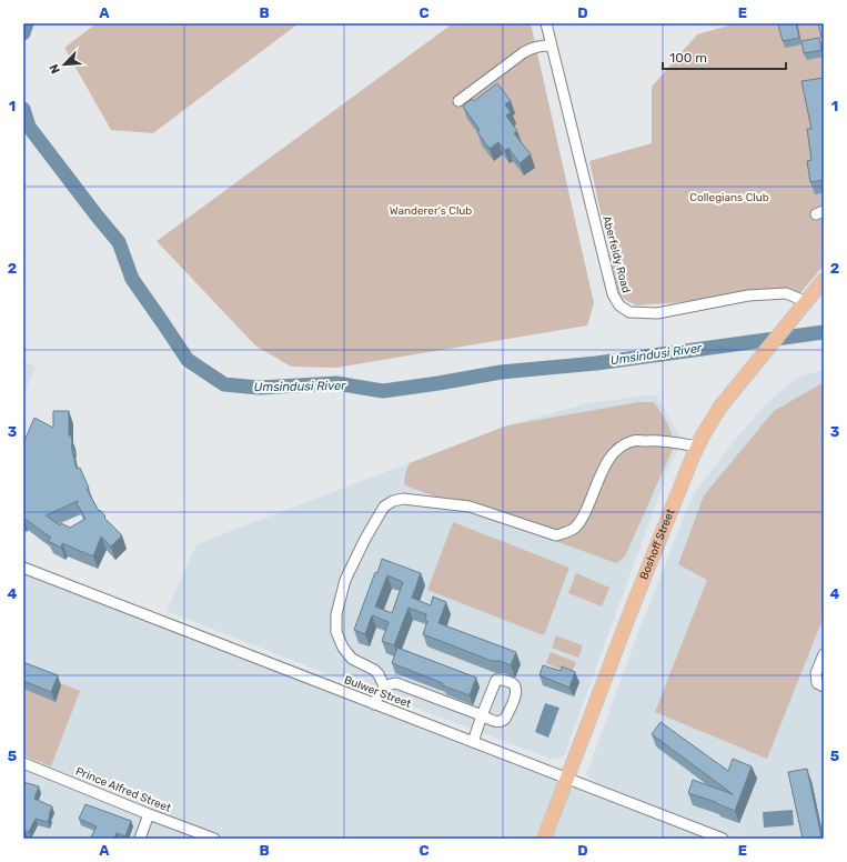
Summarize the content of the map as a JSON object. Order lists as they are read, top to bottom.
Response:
{
  "streets": {
    "main road": ["Boshoff Street"],
    "street": ["Aberfeldy Road", "Bulwer Street", "Prince Alfred Street"]
  },
  "crossings": [
    ["Aberfeldy Road", "Boshoff Street"],
    ["Boshoff Street", "Bulwer Street"]
  ],
  "water": ["Umsindusi River"],
  "parks": ["Collegians Club", "Wanderer's Club"],
  "scale_bar": "100 m",
  "north": "bottom left",
  "grid": {
    "columns": [
      "A",
      "B",
      "C",
      "D",
      "E"
    ],
    "rows": [
      "1",
      "2",
      "3",
      "4",
      "5"
    ]
  }
}
